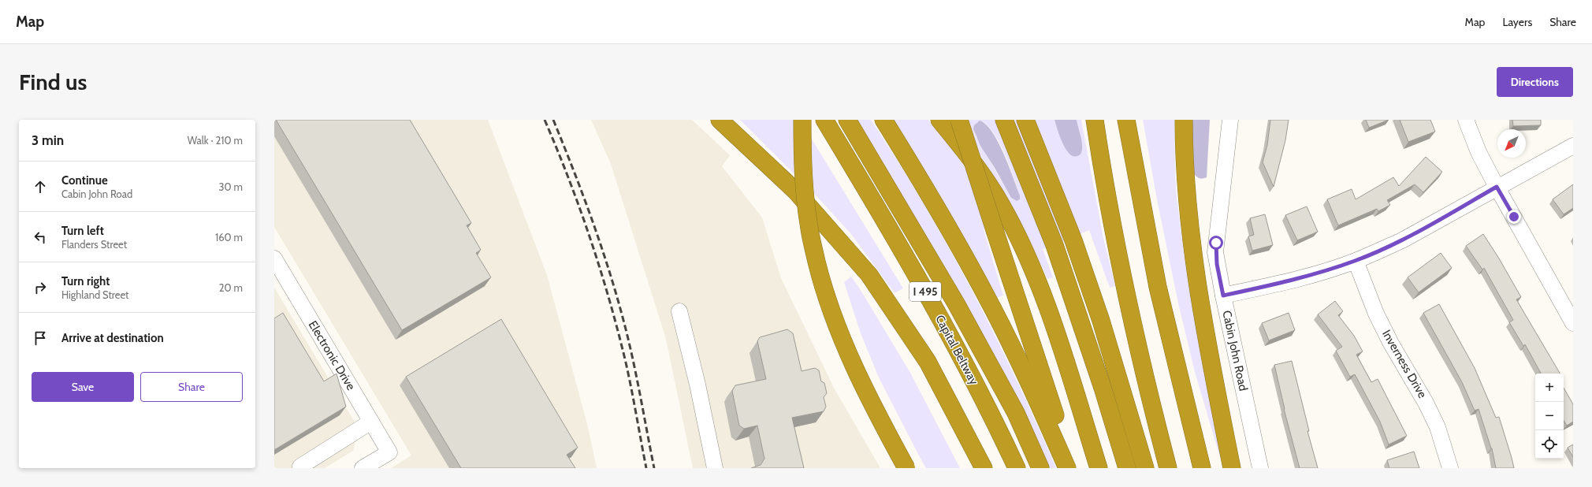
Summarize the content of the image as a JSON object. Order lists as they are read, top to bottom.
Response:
{
  "streets": {
    "highway": ["I 495", "Capital Beltway"],
    "street": ["Cabin John Road", "Electronic Drive", "Inverness Drive"]
  },
  "north": "bottom left",
  "page": {
    "header": "Map",
    "nav": ["Map", "Layers", "Share"],
    "buttons": [
      "Directions",
      ["Save", "Share"]
    ],
    "title": "Find us",
    "heading": ["3 min", "Walk · 210 m"],
    "list": [
      ["Continue", "Cabin John Road", "30 m"],
      ["Turn left", "Flanders Street", "160 m"],
      ["Turn right", "Highland Street", "20 m"],
      "Arrive at destination"
    ],
    "map_buttons": ["+", "−"]
  }
}
